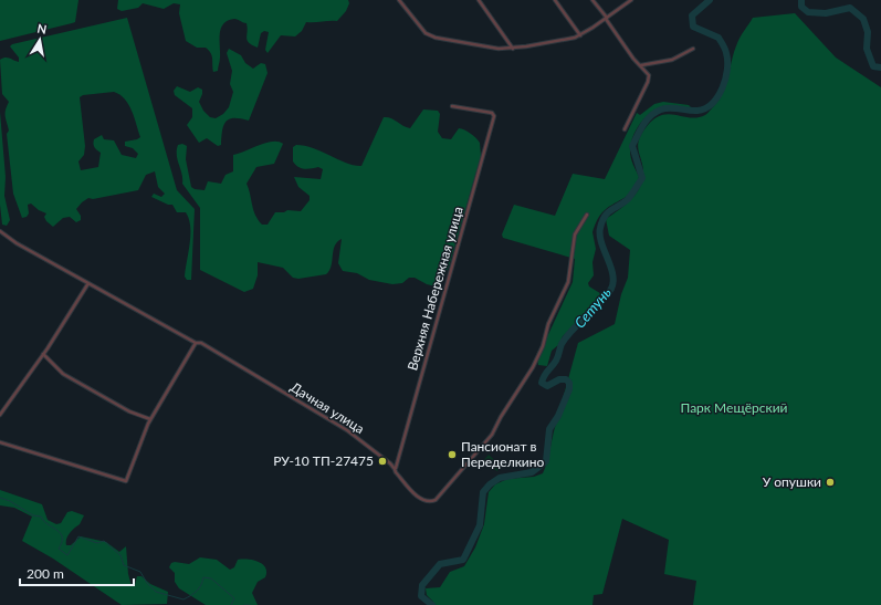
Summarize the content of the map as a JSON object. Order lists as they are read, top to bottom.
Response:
{
  "streets": {
    "street": ["Верхняя Набережная улица", "Дачная улица"]
  },
  "crossings": [
    ["Верхняя Набережная улица", "Дачная улица"]
  ],
  "water": ["Сетунь"],
  "parks": ["Парк Мещёрский"],
  "places": ["Пансионат в Переделкино", "РУ-10 ТП-27475", "У опушки"],
  "scale_bar": "200 m",
  "north": "top"
}
